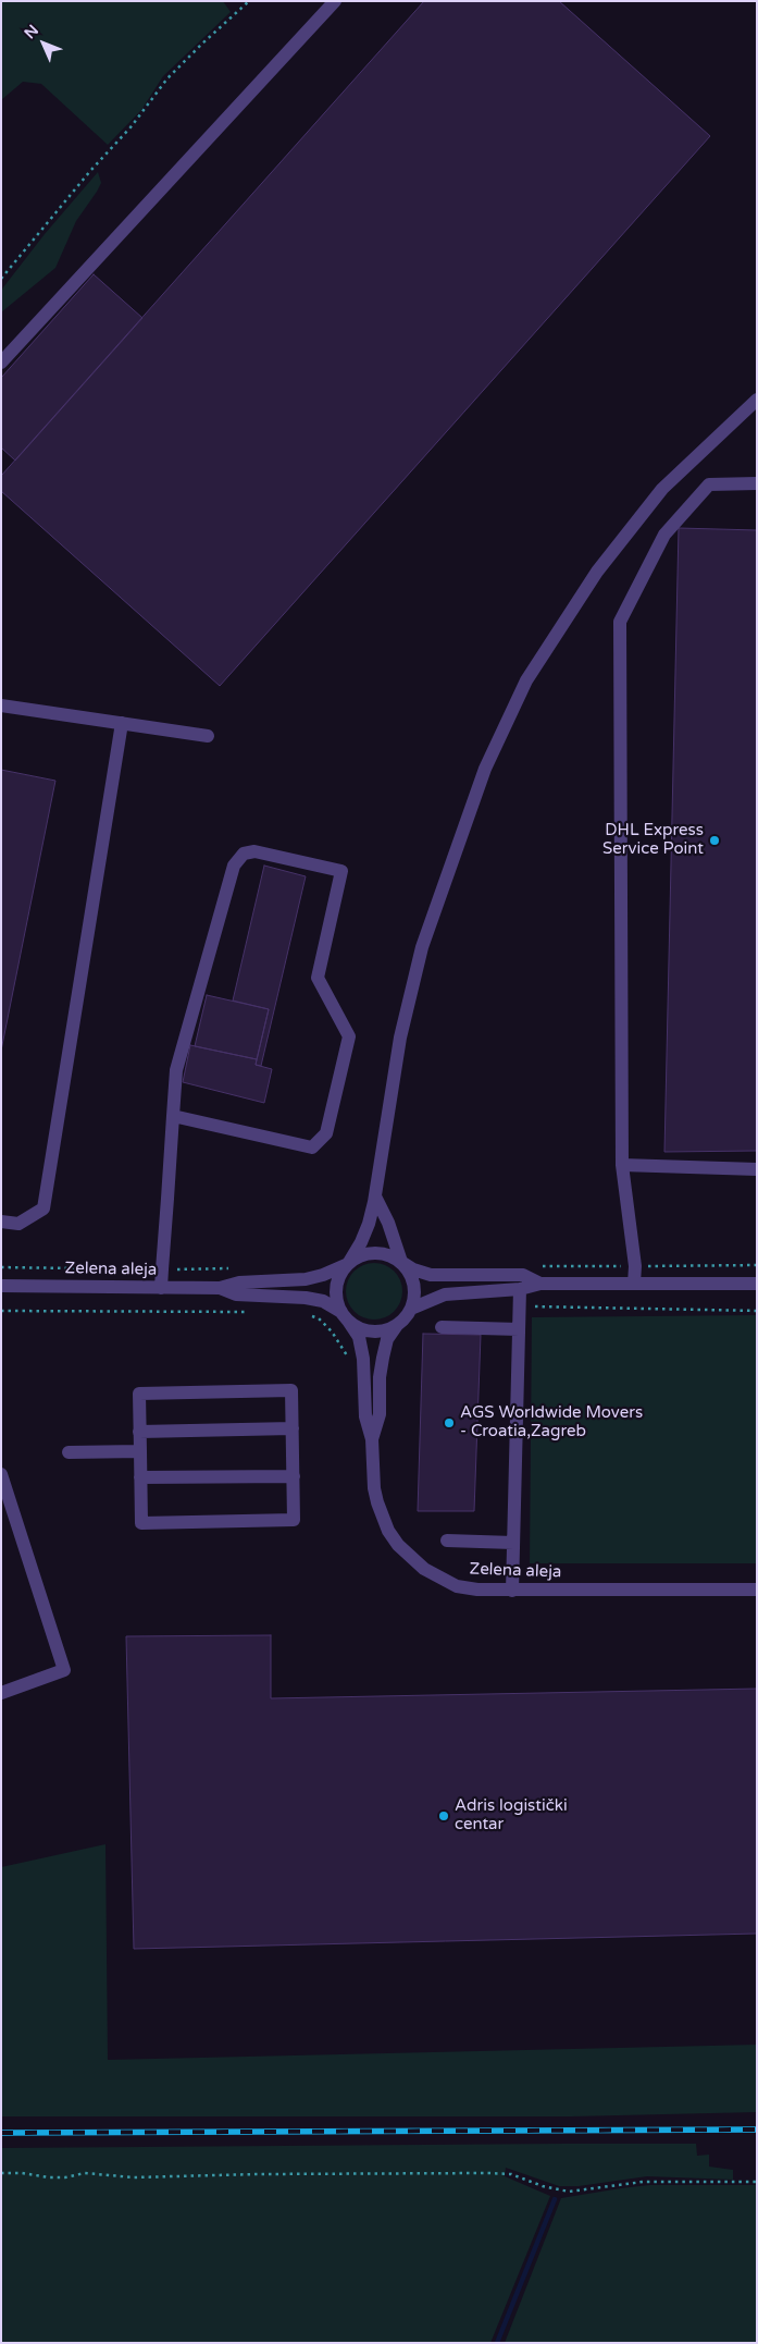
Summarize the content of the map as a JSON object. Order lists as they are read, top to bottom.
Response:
{
  "streets": {
    "street": ["Zelena aleja"]
  },
  "places": ["DHL Express Service Point", "AGS Worldwide Movers - Croatia,Zagreb", "Adris logistički centar"],
  "north": "top left"
}
